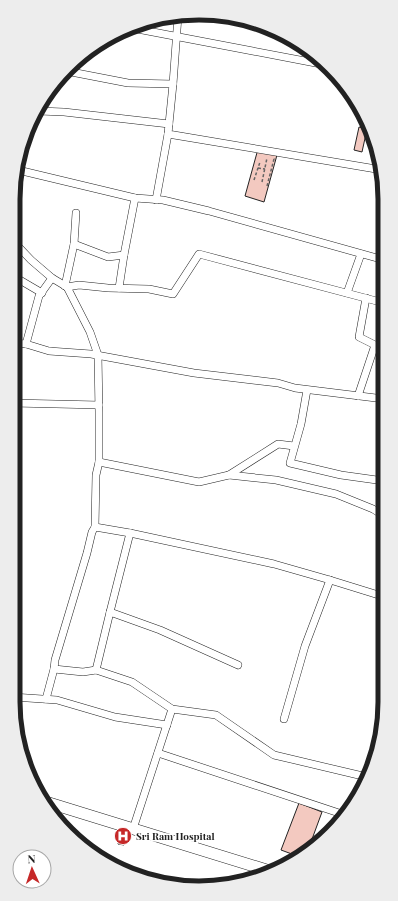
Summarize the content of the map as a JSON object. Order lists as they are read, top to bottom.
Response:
{
  "places": {
    "hospital": ["Sri Ram Hospital"]
  },
  "north": "top"
}
